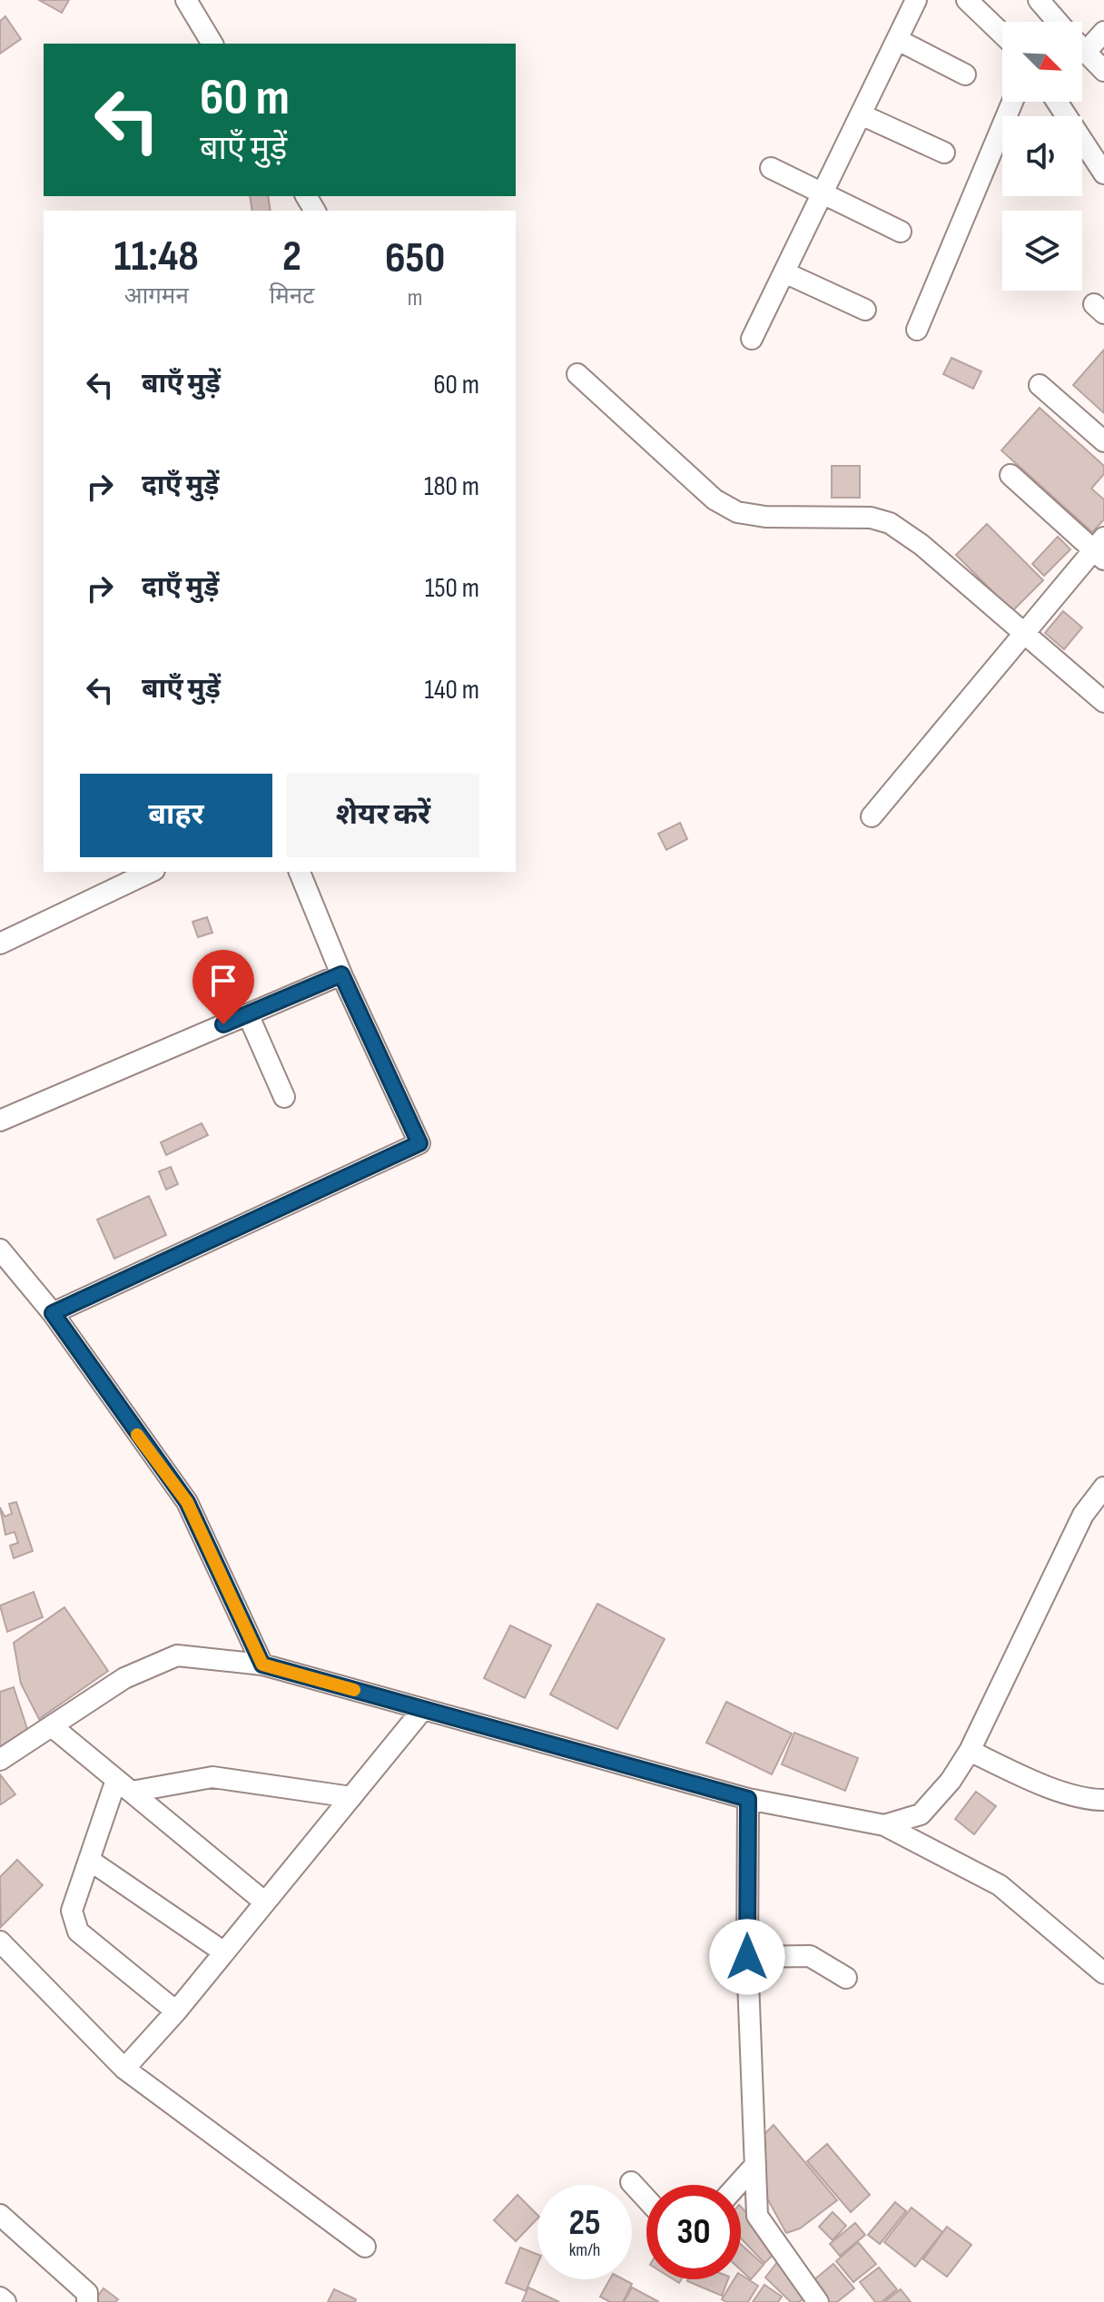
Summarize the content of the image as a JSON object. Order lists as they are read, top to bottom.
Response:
{
  "north": "bottom right",
  "page": {
    "turn": ["60 m", "बाएँ मुड़ें"],
    "eta": [
      "11:48",
      "आगमन",
      "2",
      "मिनट",
      "650",
      "m"
    ],
    "list": [
      {
        "name": "बाएँ मुड़ें",
        "value": "60 m"
      },
      {
        "name": "दाएँ मुड़ें",
        "value": "180 m"
      },
      {
        "name": "दाएँ मुड़ें",
        "value": "150 m"
      },
      {
        "name": "बाएँ मुड़ें",
        "value": "140 m"
      }
    ],
    "buttons": ["बाहर", "शेयर करें"],
    "speed": "25 km/h",
    "limit": "30"
  }
}
